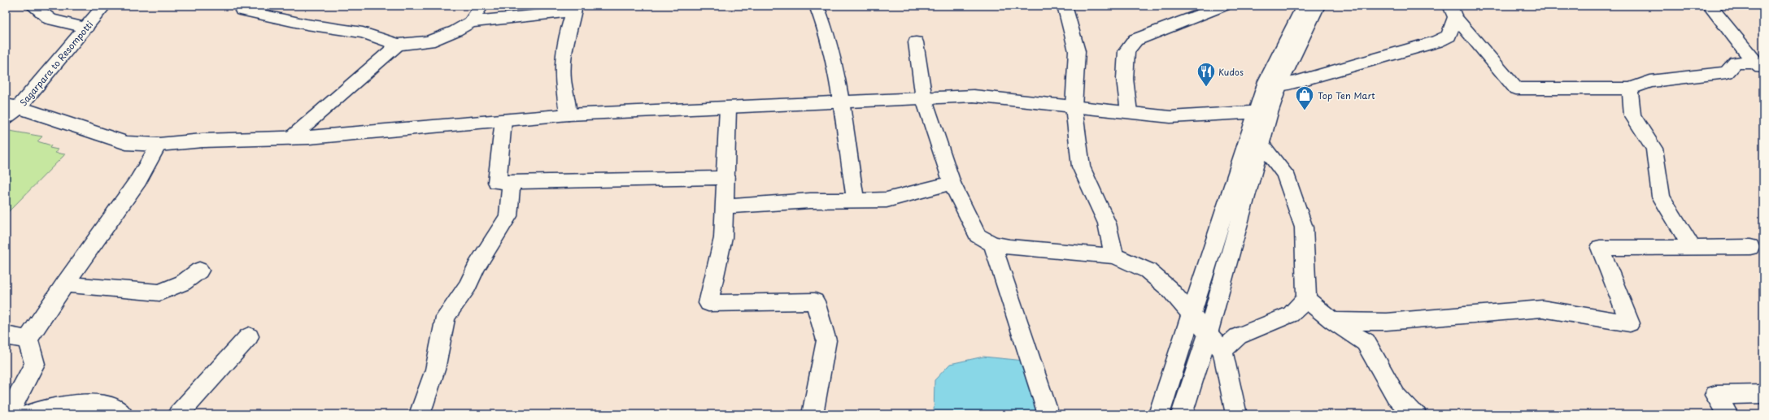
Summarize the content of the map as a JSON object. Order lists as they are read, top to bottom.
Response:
{
  "streets": {
    "street": ["Sagarpara to Resompotti"]
  },
  "places": {
    "restaurant": ["Kudos"],
    "shop": ["Top Ten Mart"]
  }
}
